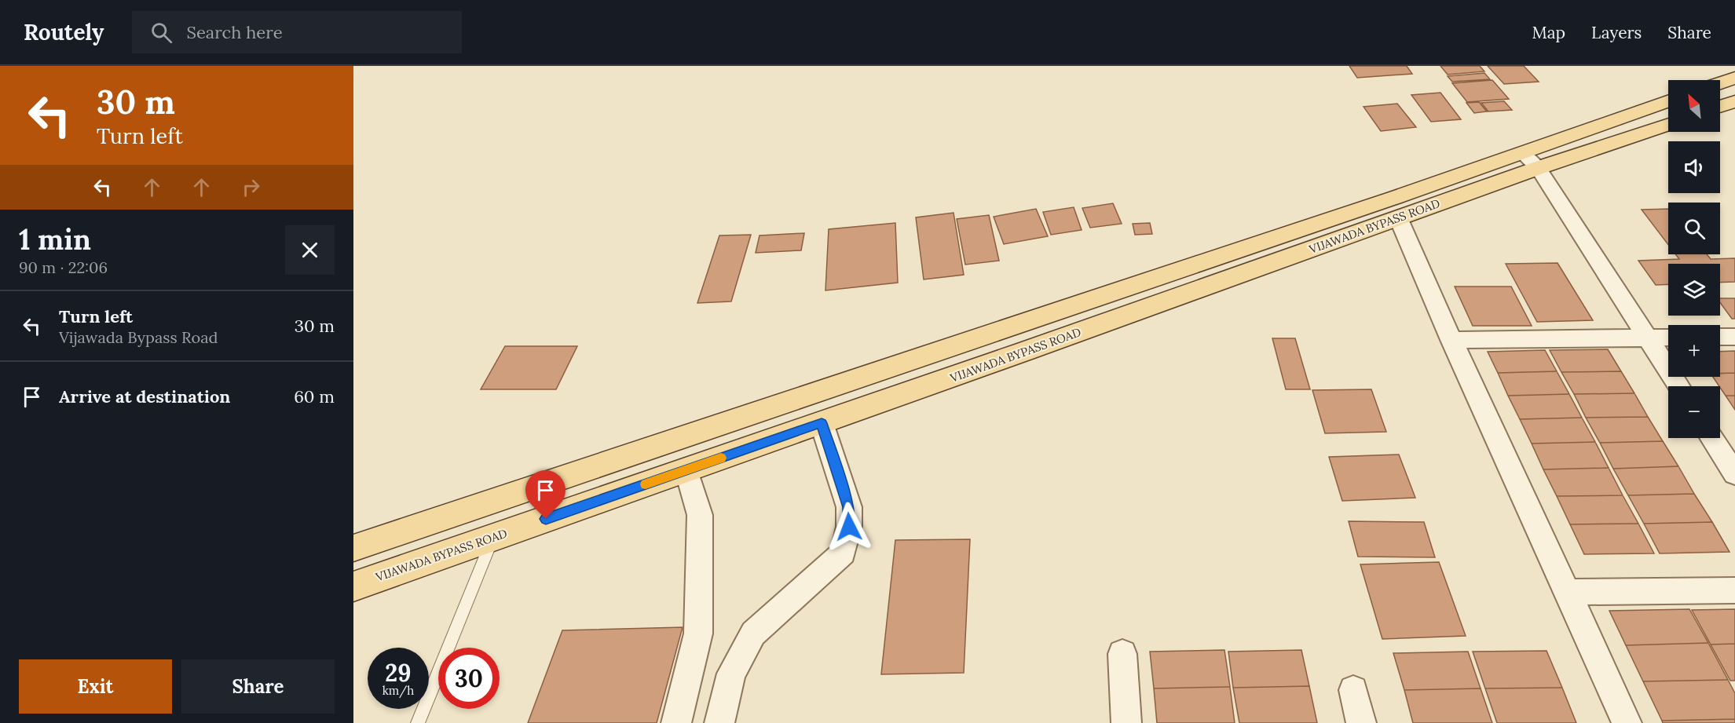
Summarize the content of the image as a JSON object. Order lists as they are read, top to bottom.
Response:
{
  "streets": {
    "main road": ["VIJAWADA BYPASS ROAD"]
  },
  "north": "top left",
  "page": {
    "header": "Routely",
    "search": "Search here",
    "nav": ["Map", "Layers", "Share"],
    "turn": ["30 m", "Turn left"],
    "map_buttons": ["+", "−"],
    "heading": ["1 min", "90 m · 22:06"],
    "list": [
      {
        "name": "Turn left",
        "note": "Vijawada Bypass Road",
        "value": "30 m"
      },
      {
        "name": "Arrive at destination",
        "value": "60 m"
      }
    ],
    "speed": "29 km/h",
    "limit": "30",
    "buttons": ["Exit", "Share"]
  }
}
